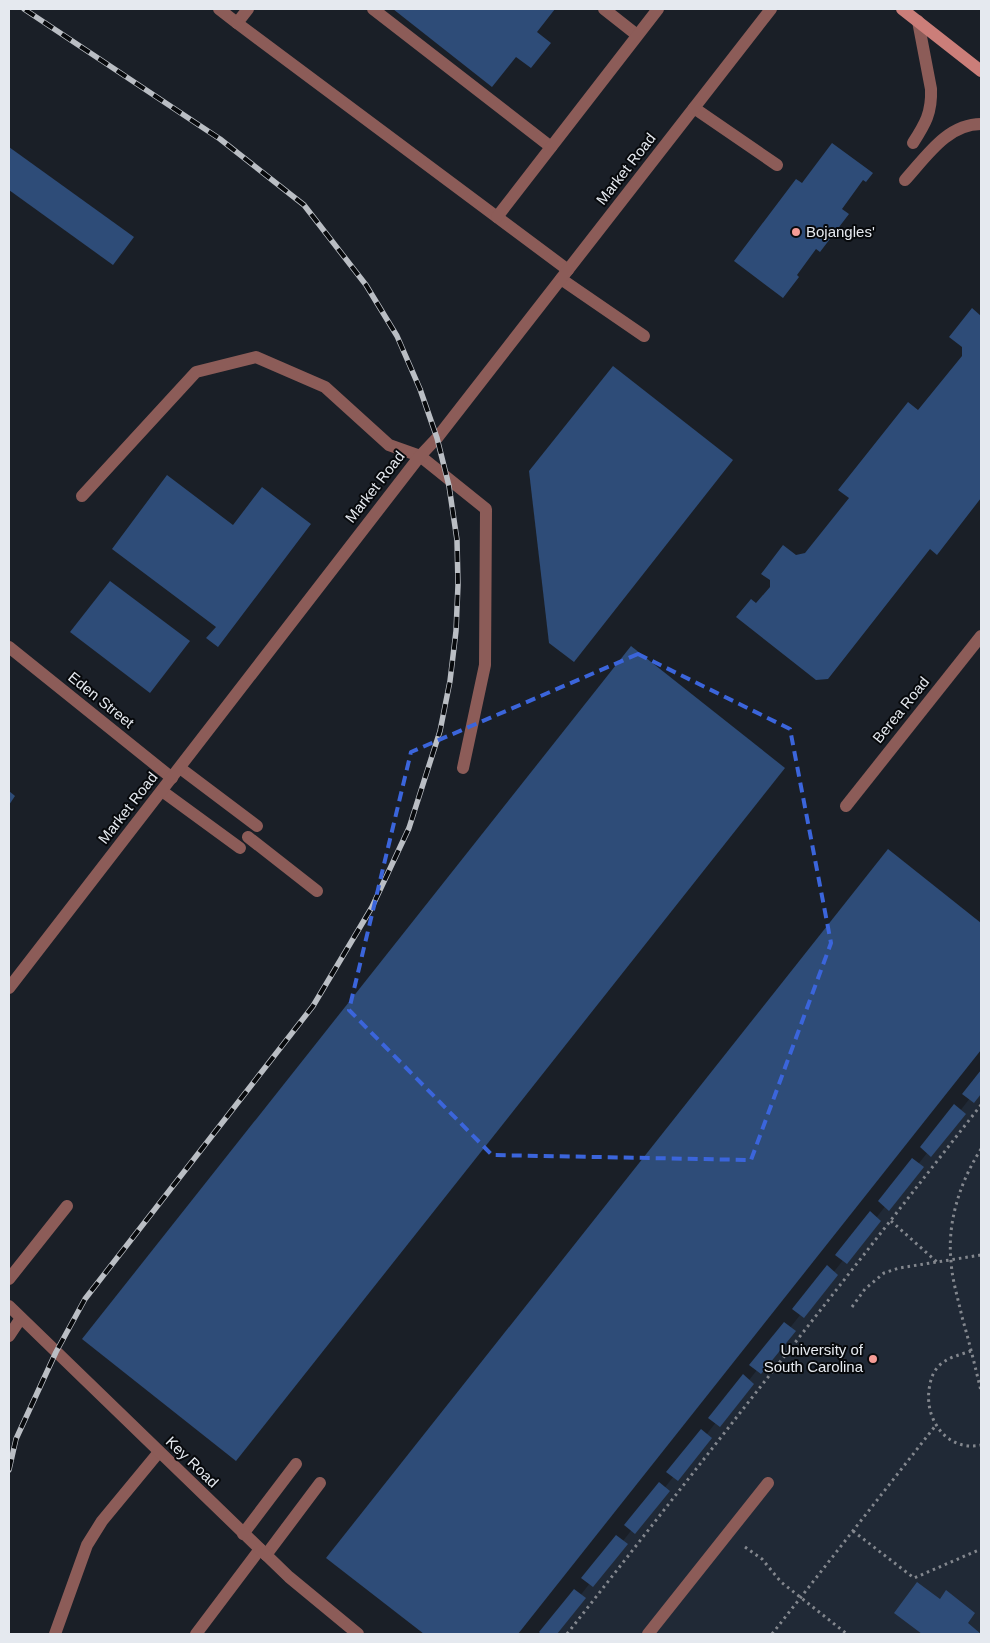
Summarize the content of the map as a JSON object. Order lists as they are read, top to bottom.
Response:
{
  "streets": {
    "street": [
      "Market Road",
      "Eden Street",
      "Berea Road",
      "Key Road"
    ]
  },
  "crossings": [
    ["Market Road", "Eden Street"]
  ],
  "places": ["Bojangles'", "University of South Carolina"]
}
